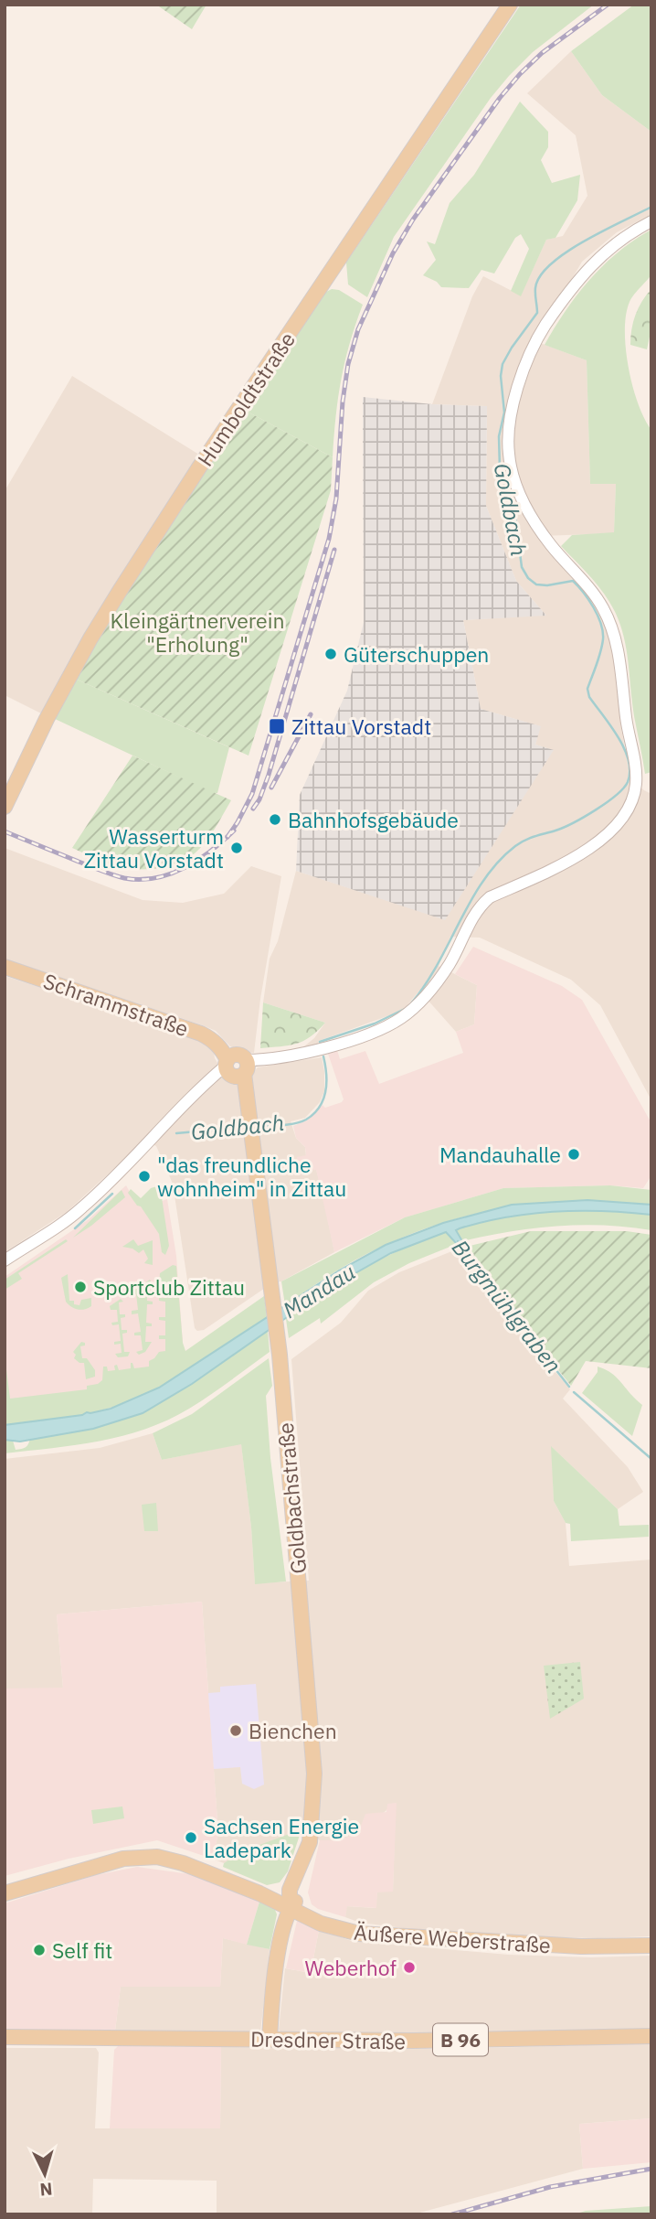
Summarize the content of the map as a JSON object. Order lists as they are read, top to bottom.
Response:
{
  "streets": {
    "main road": [
      "Humboldtstraße",
      "Schrammstraße",
      "Goldbachstraße",
      "Äußere Weberstraße",
      "Dresdner Straße",
      "B 96"
    ]
  },
  "crossings": [
    ["Schrammstraße", "Goldbachstraße"],
    ["Goldbachstraße", "Äußere Weberstraße"],
    ["Goldbachstraße", "Dresdner Straße"]
  ],
  "water": ["Goldbach", "Mandau", "Burgmühlgraben"],
  "parks": ["Kleingärtnerverein \"Erholung\""],
  "places": {
    "other": [
      "Güterschuppen",
      "Bahnhofsgebäude",
      "Wasserturm Zittau Vorstadt",
      "Mandauhalle",
      "\"das freundliche wohnheim\" in Zittau",
      "Sportclub Zittau",
      "Bienchen",
      "Sachsen Energie Ladepark",
      "Self fit",
      "Weberhof"
    ],
    "transit": ["Zittau Vorstadt"]
  },
  "north": "bottom"
}
